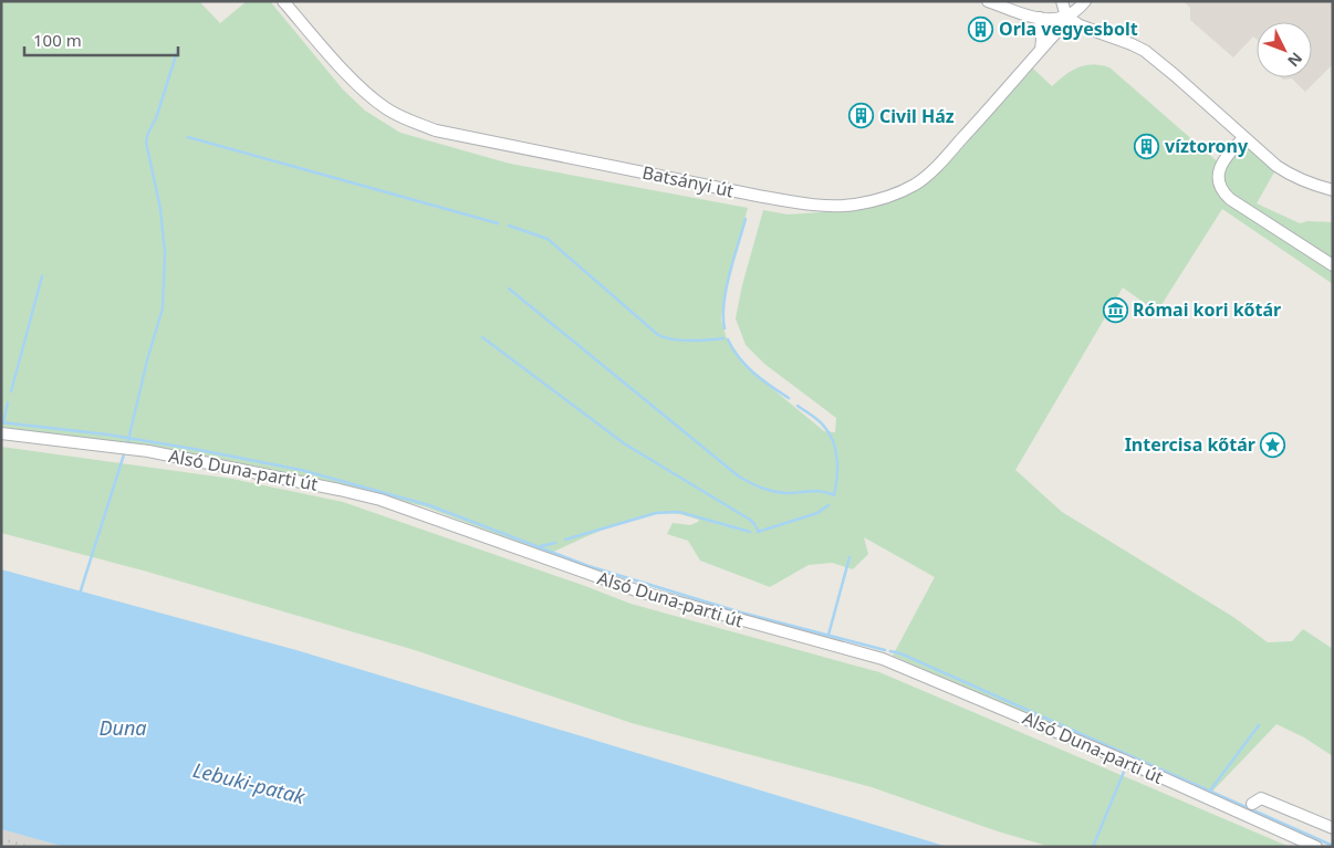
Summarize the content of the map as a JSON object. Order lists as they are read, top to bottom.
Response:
{
  "streets": {
    "street": ["Batsányi út", "Alsó Duna-parti út"]
  },
  "water": ["Duna", "Lebuki-patak"],
  "places": {
    "building": ["Orla vegyesbolt", "Civil Ház", "víztorony"],
    "museum": ["Római kori kőtár"],
    "place": ["Intercisa kőtár"]
  },
  "scale_bar": "100 m",
  "north": "bottom right"
}
